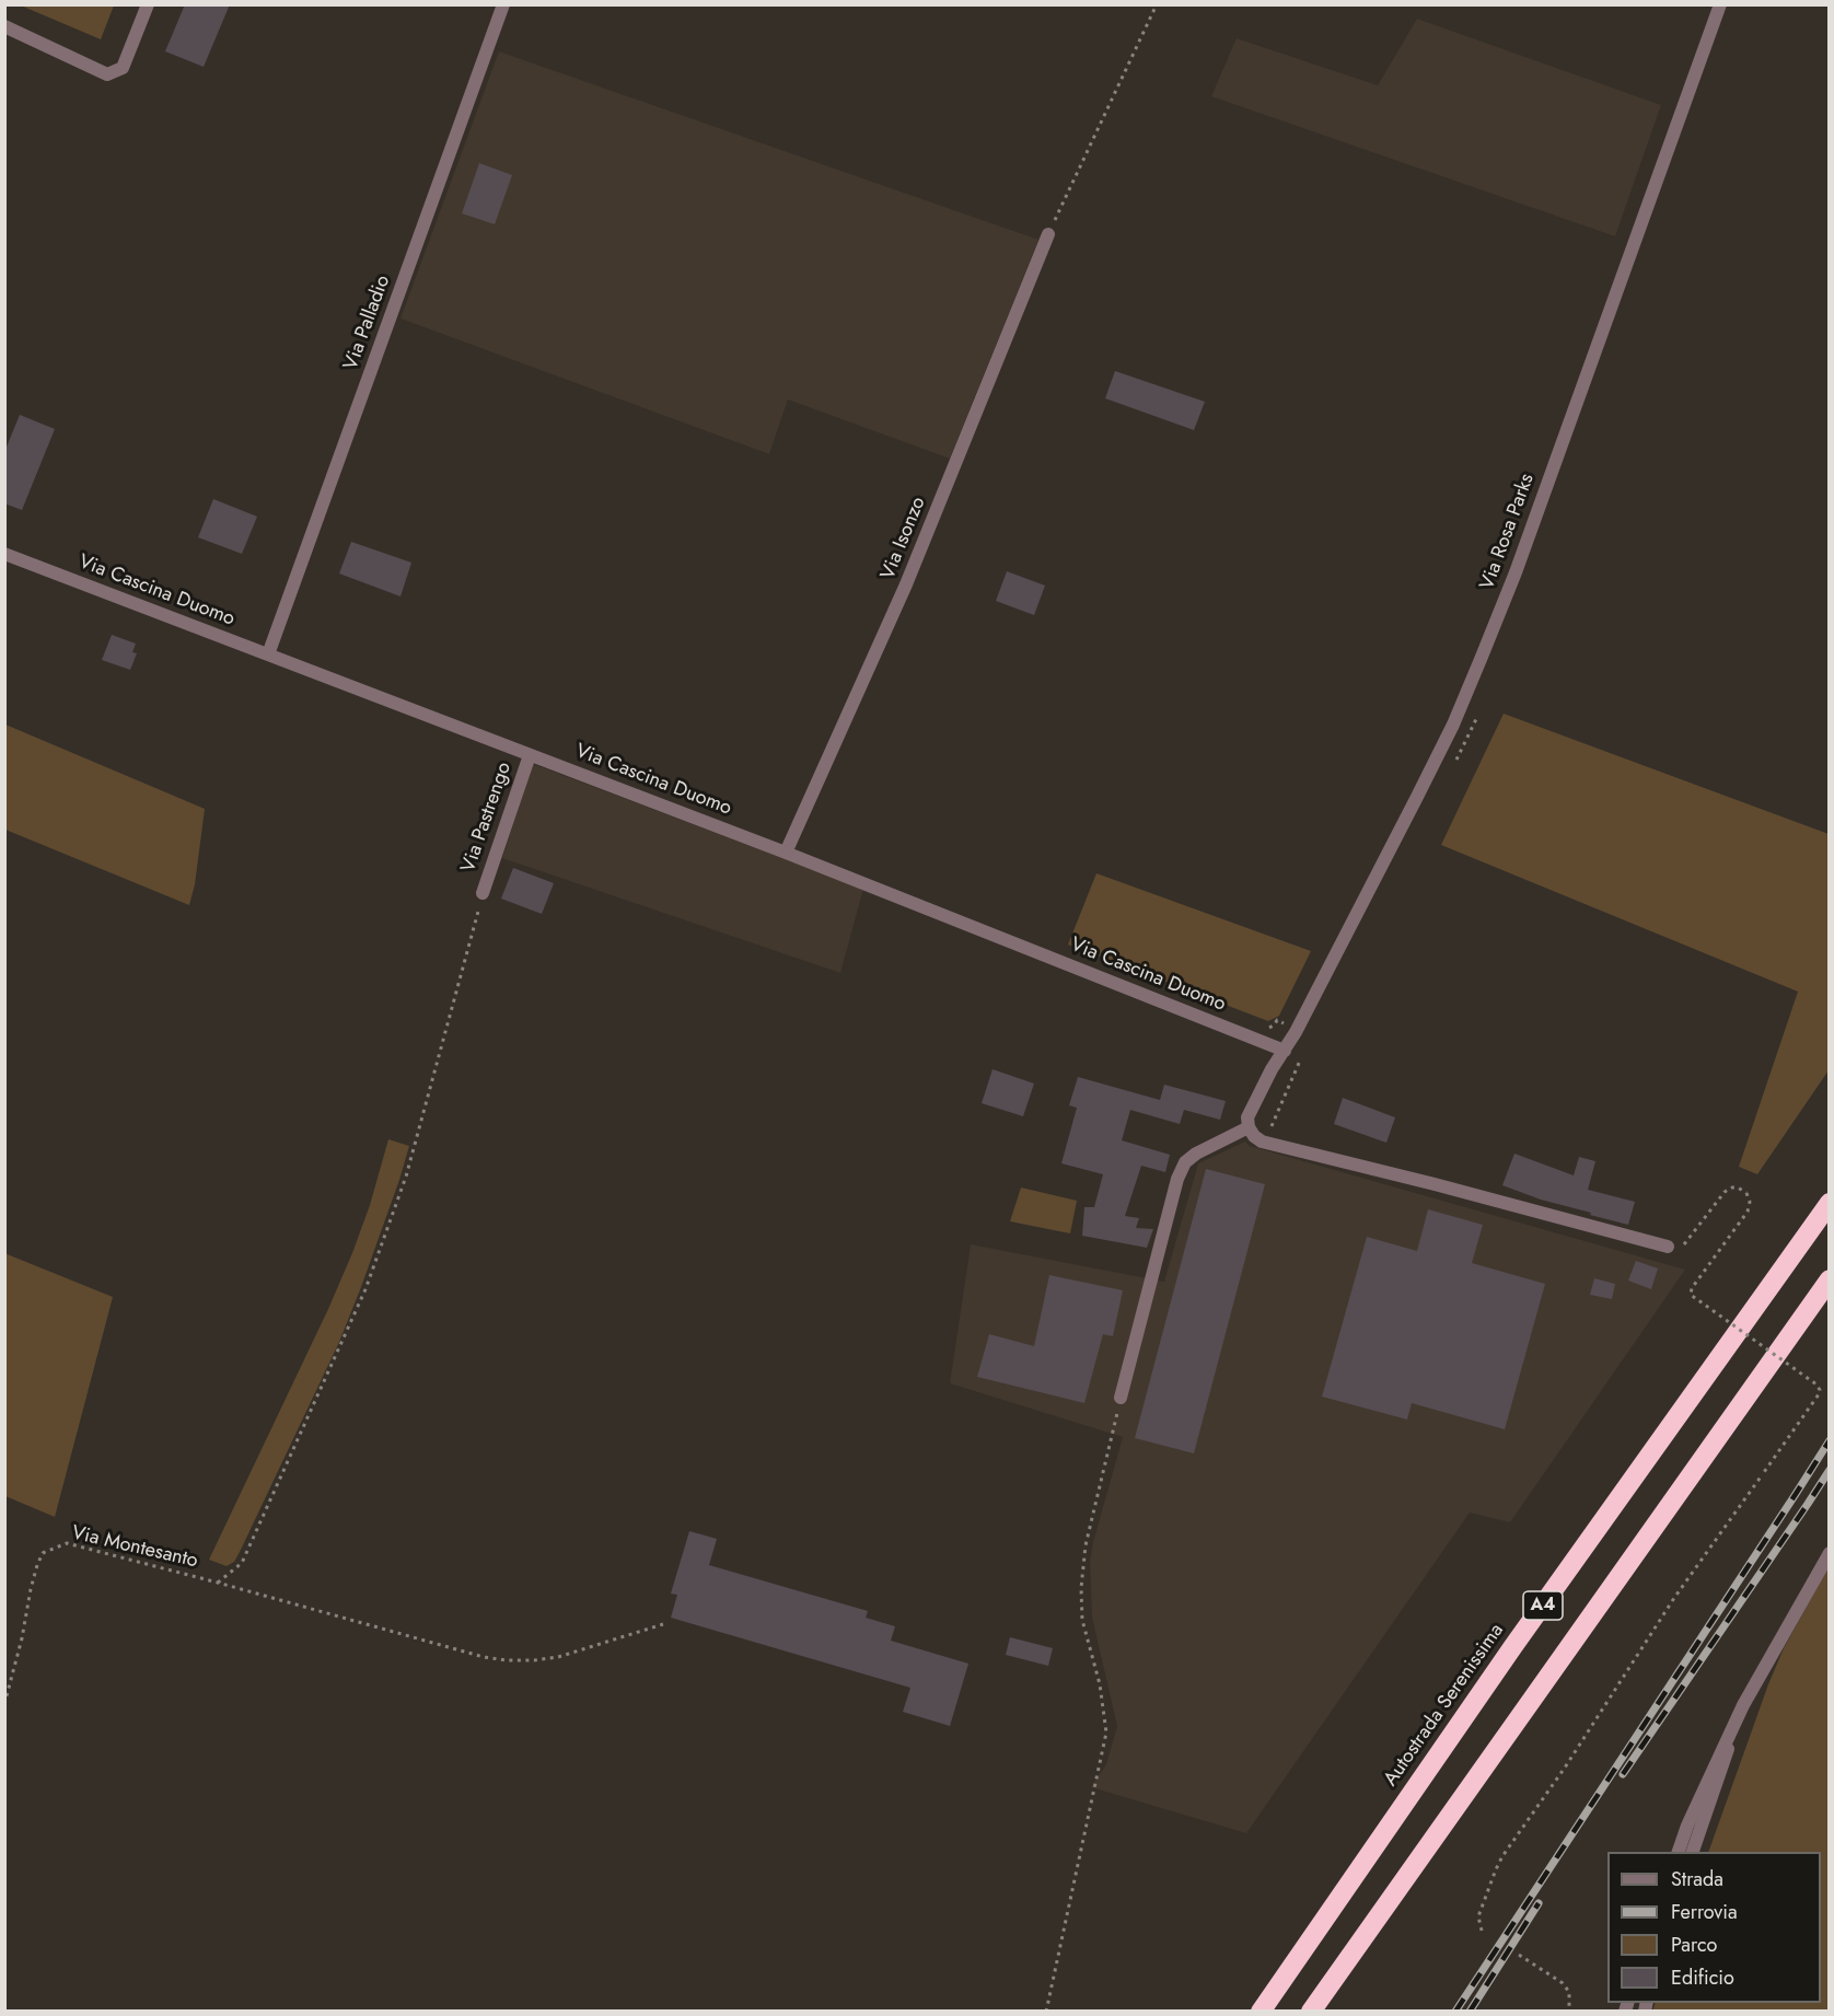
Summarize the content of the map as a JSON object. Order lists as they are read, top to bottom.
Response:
{
  "streets": {
    "highway": ["A4", "Autostrada Serenissima"],
    "street": [
      "Via Palladio",
      "Via Rosa Parks",
      "Via Isonzo",
      "Via Cascina Duomo",
      "Via Pastrengo"
    ],
    "path": ["Via Montesanto"]
  },
  "crossings": [
    ["Via Palladio", "Via Cascina Duomo"],
    ["Via Rosa Parks", "Via Cascina Duomo"],
    ["Via Isonzo", "Via Cascina Duomo"],
    ["Via Cascina Duomo", "Via Pastrengo"]
  ],
  "legend": [
    "Strada",
    "Ferrovia",
    "Parco",
    "Edificio"
  ]
}
